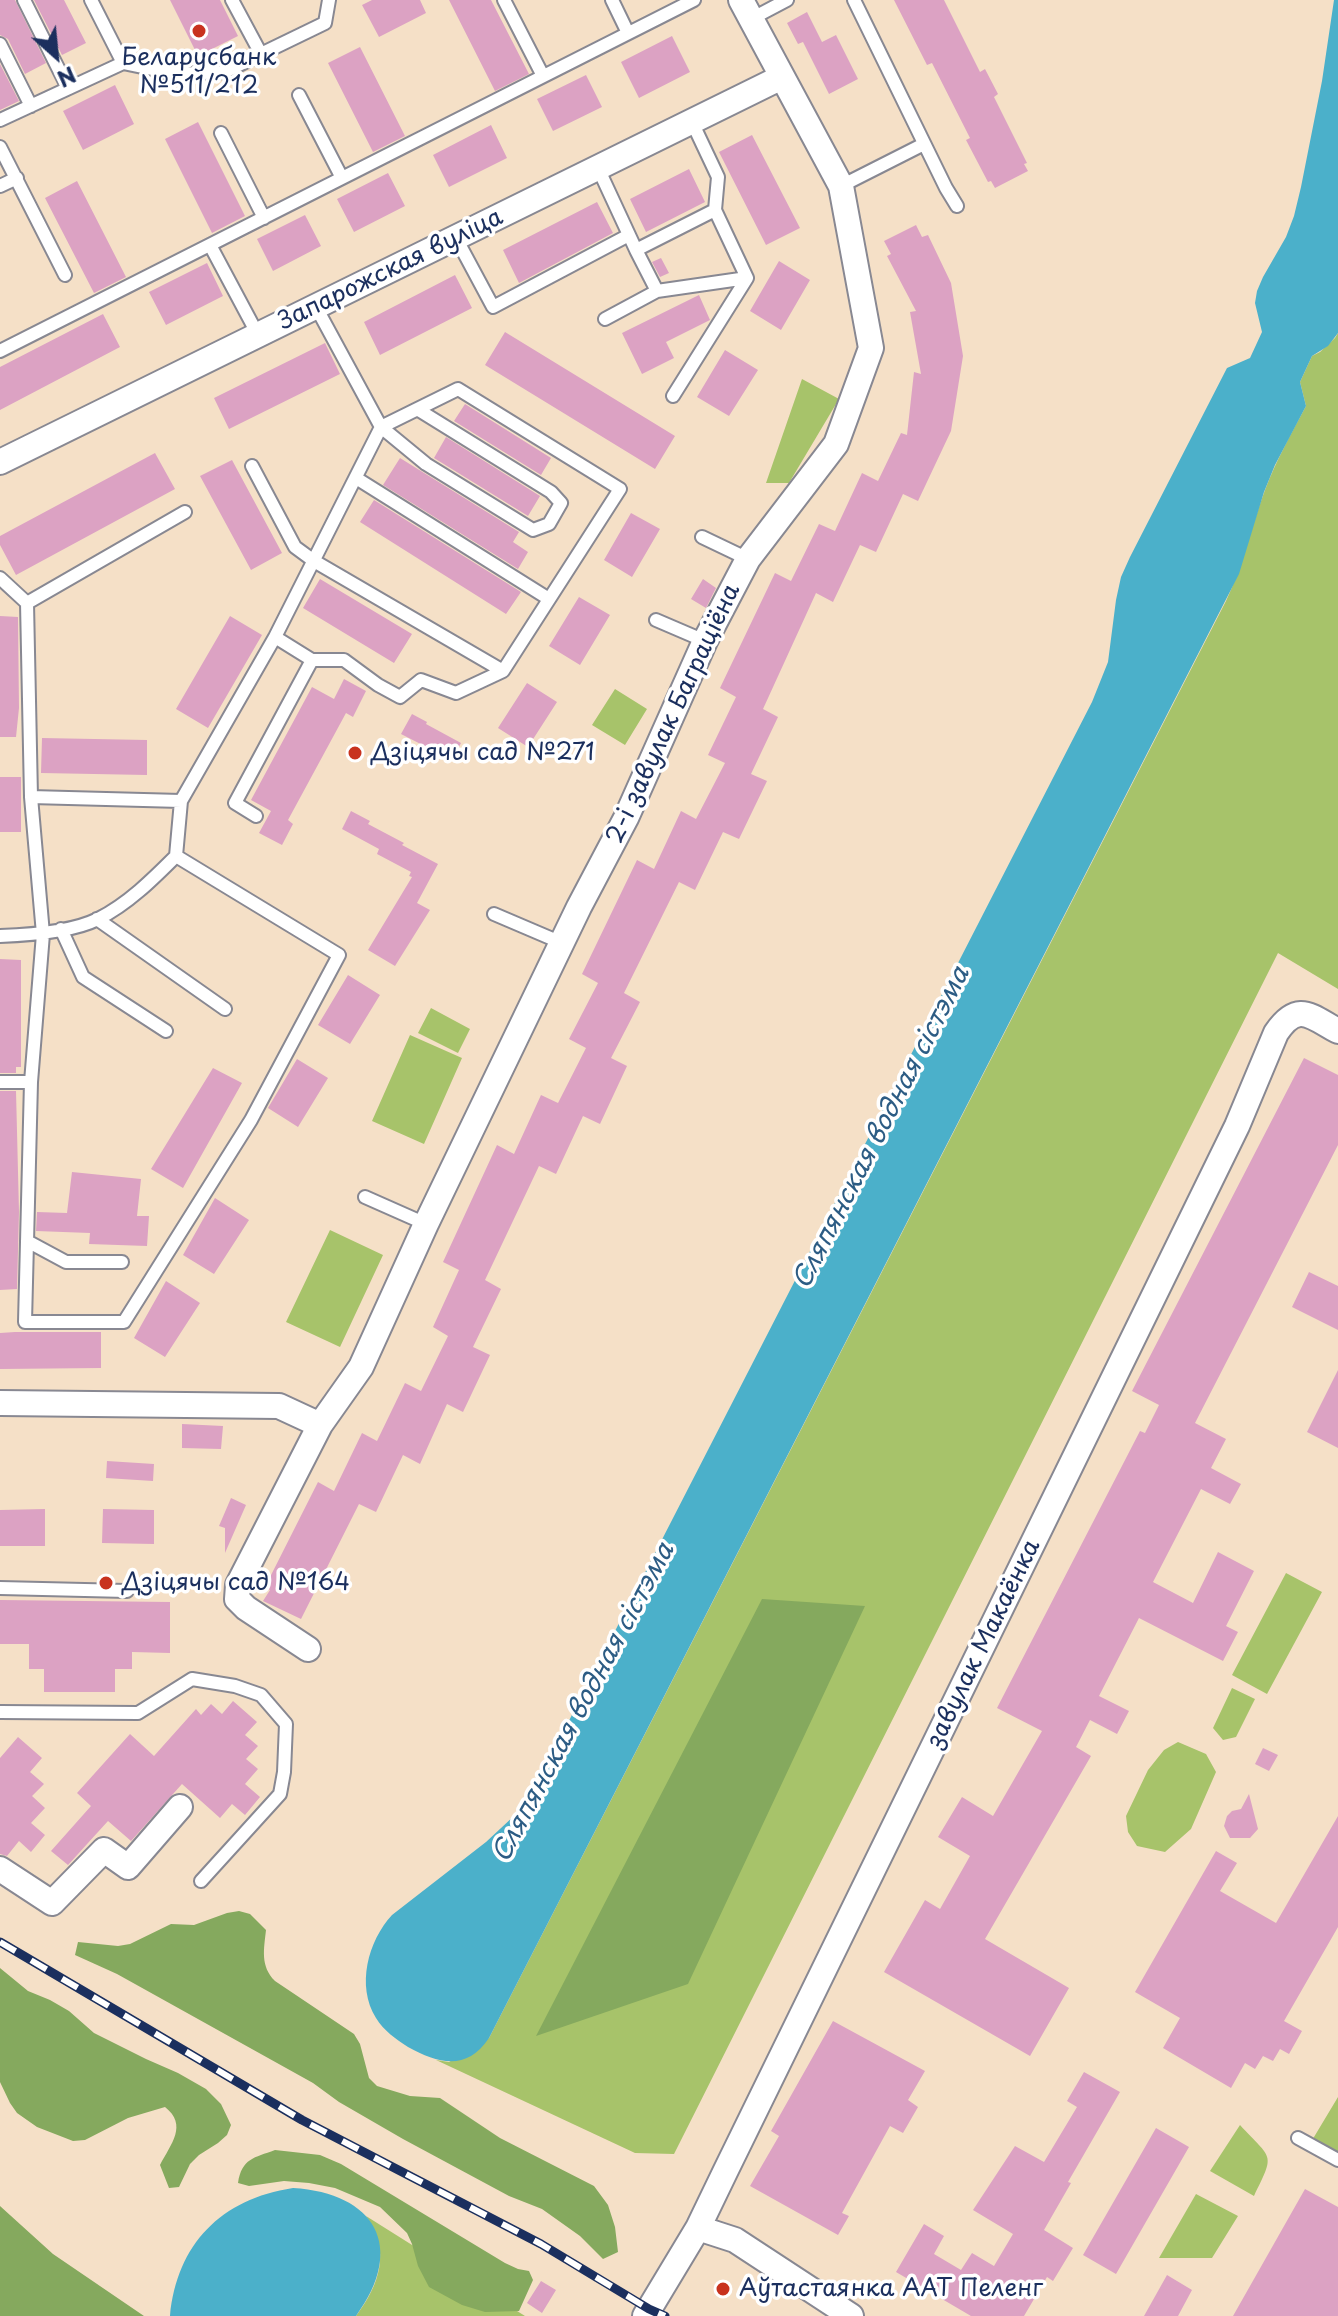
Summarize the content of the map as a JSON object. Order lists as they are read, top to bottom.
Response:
{
  "streets": {
    "street": ["Запарожская вуліца", "2-і завулак Баграціёна", "завулак Макаёнка"]
  },
  "crossings": [
    ["Запарожская вуліца", "2-і завулак Баграціёна"]
  ],
  "water": ["Сляпянская водная сістэма"],
  "places": [
    "Беларусбанк №511/212",
    "Дзіцячы сад №271",
    "Дзіцячы сад №164",
    "Аўтастаянка ААТ Пеленг"
  ],
  "north": "bottom right"
}
